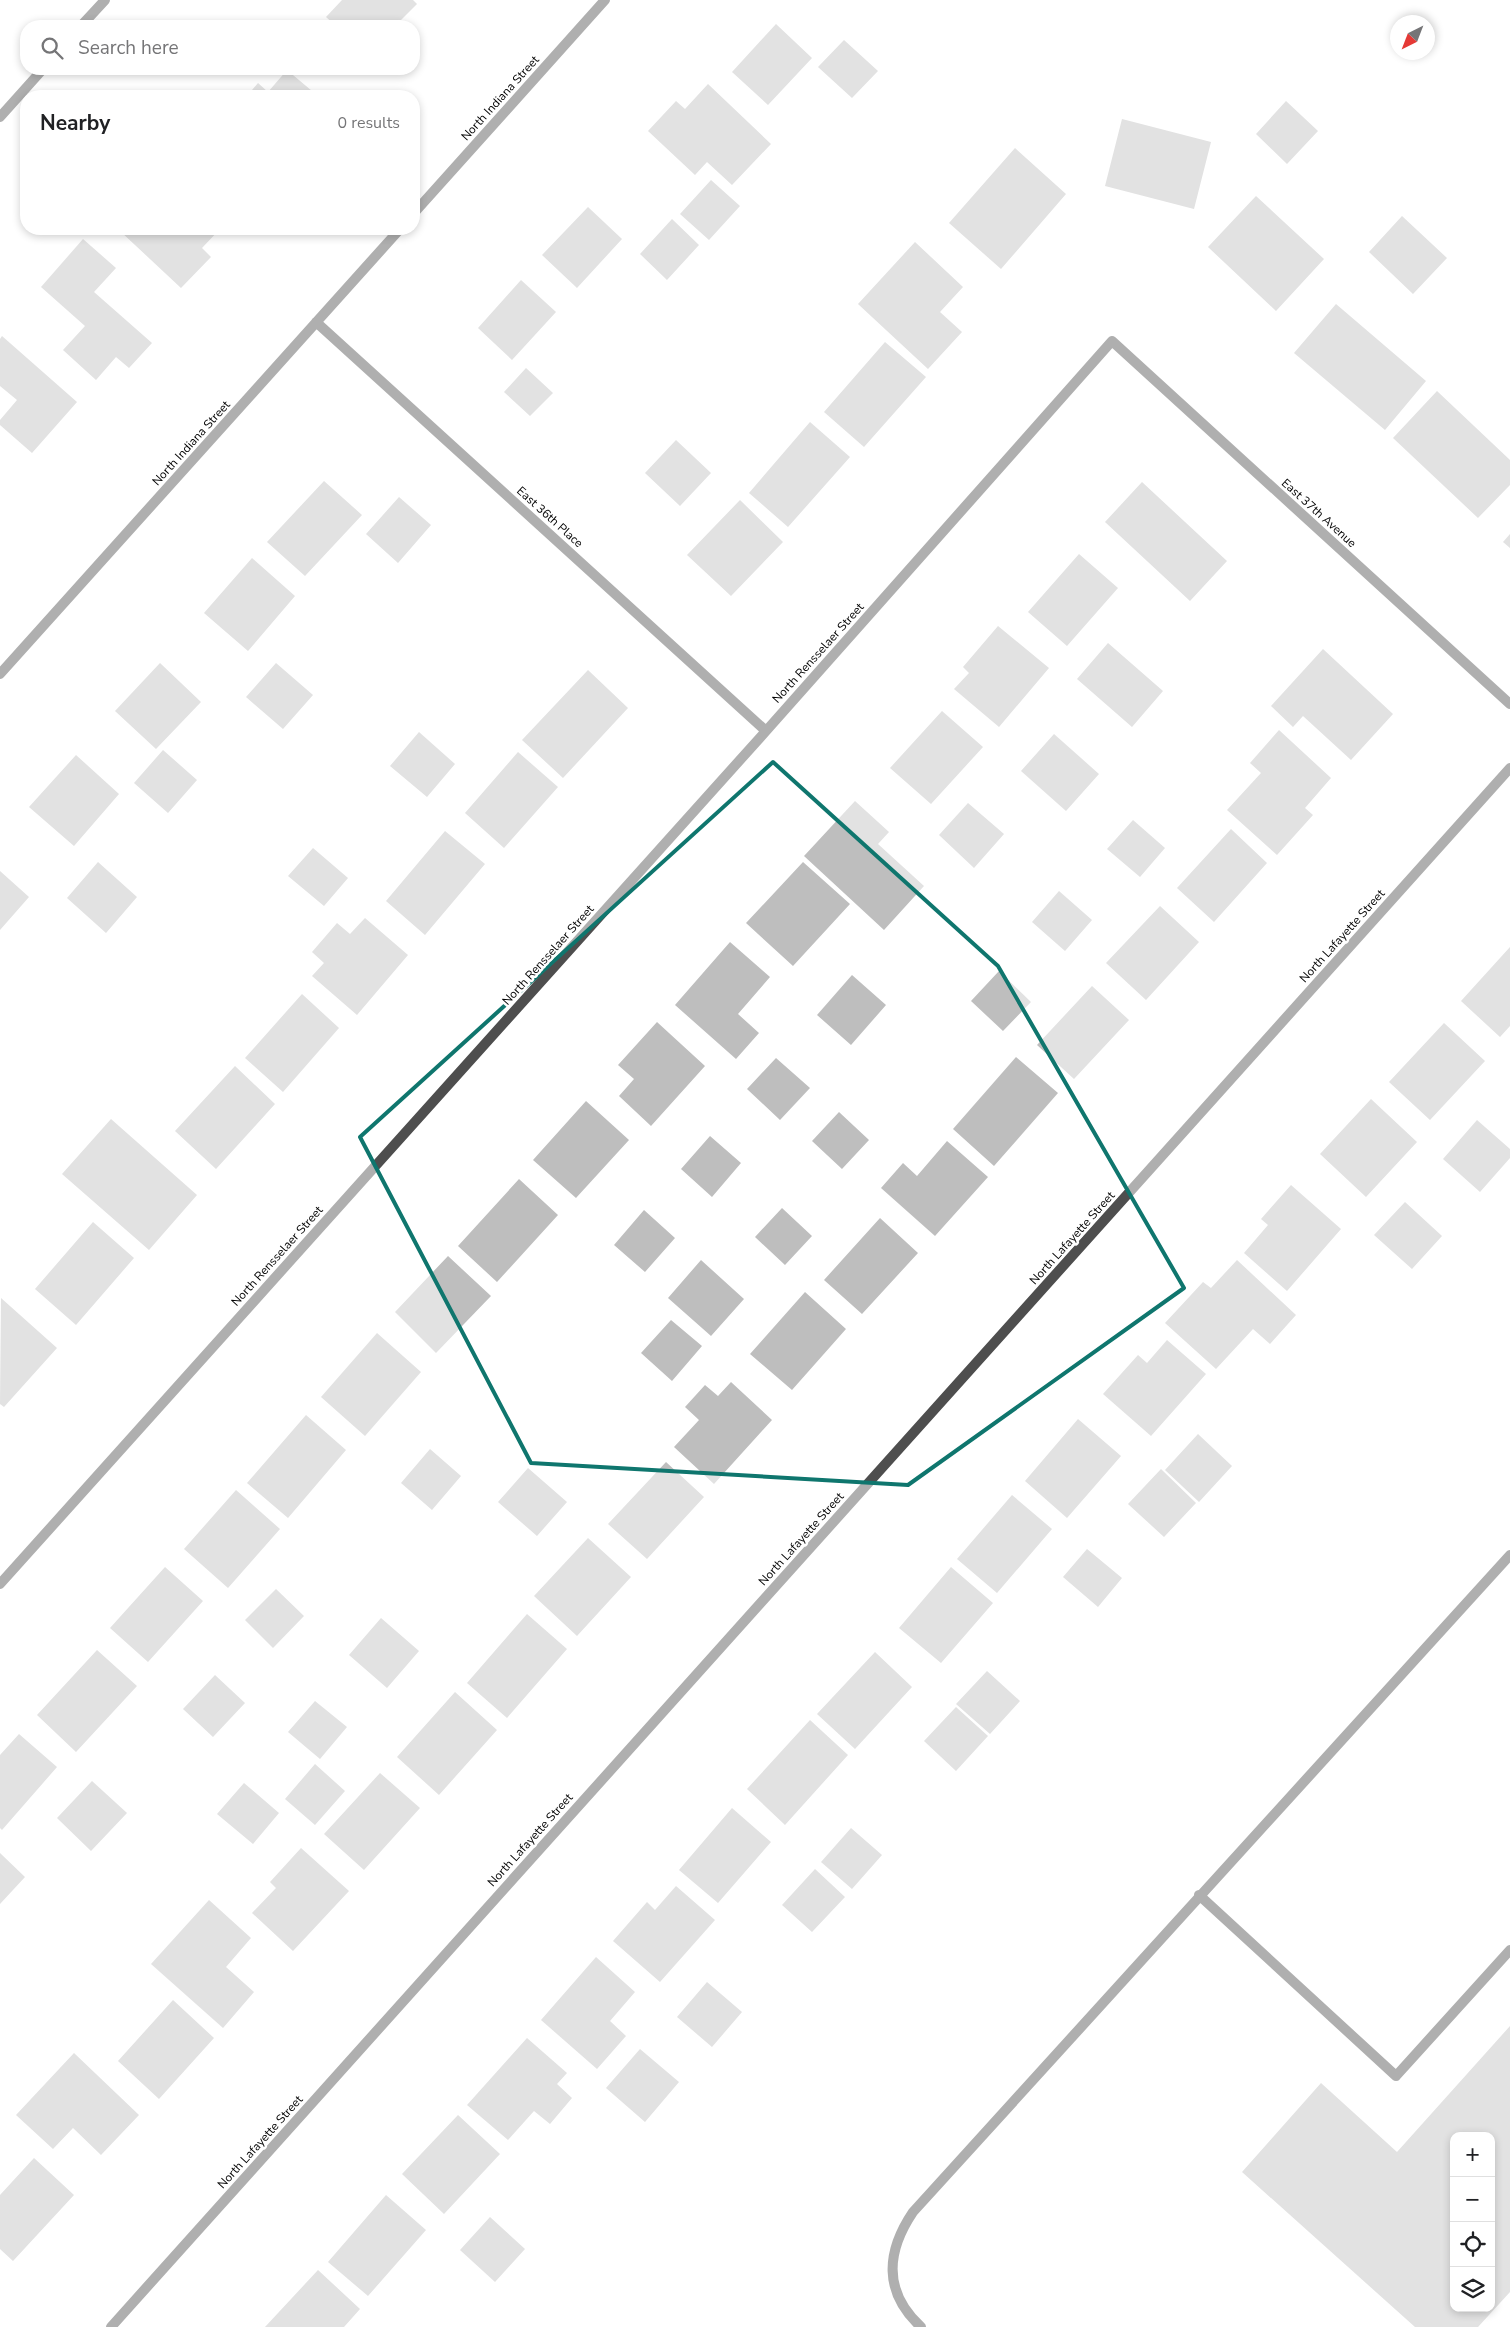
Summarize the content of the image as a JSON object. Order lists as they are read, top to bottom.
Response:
{
  "streets": {
    "street": [
      "North Indiana Street",
      "East 37th Avenue",
      "East 36th Place",
      "North Rensselaer Street",
      "North Lafayette Street"
    ]
  },
  "crossings": [
    ["North Indiana Street", "East 36th Place"],
    ["East 37th Avenue", "North Rensselaer Street"],
    ["East 36th Place", "North Rensselaer Street"]
  ],
  "north": "bottom left",
  "page": {
    "search": "Search here",
    "heading": ["Nearby", "0 results"],
    "map_buttons": ["+", "−"]
  }
}
